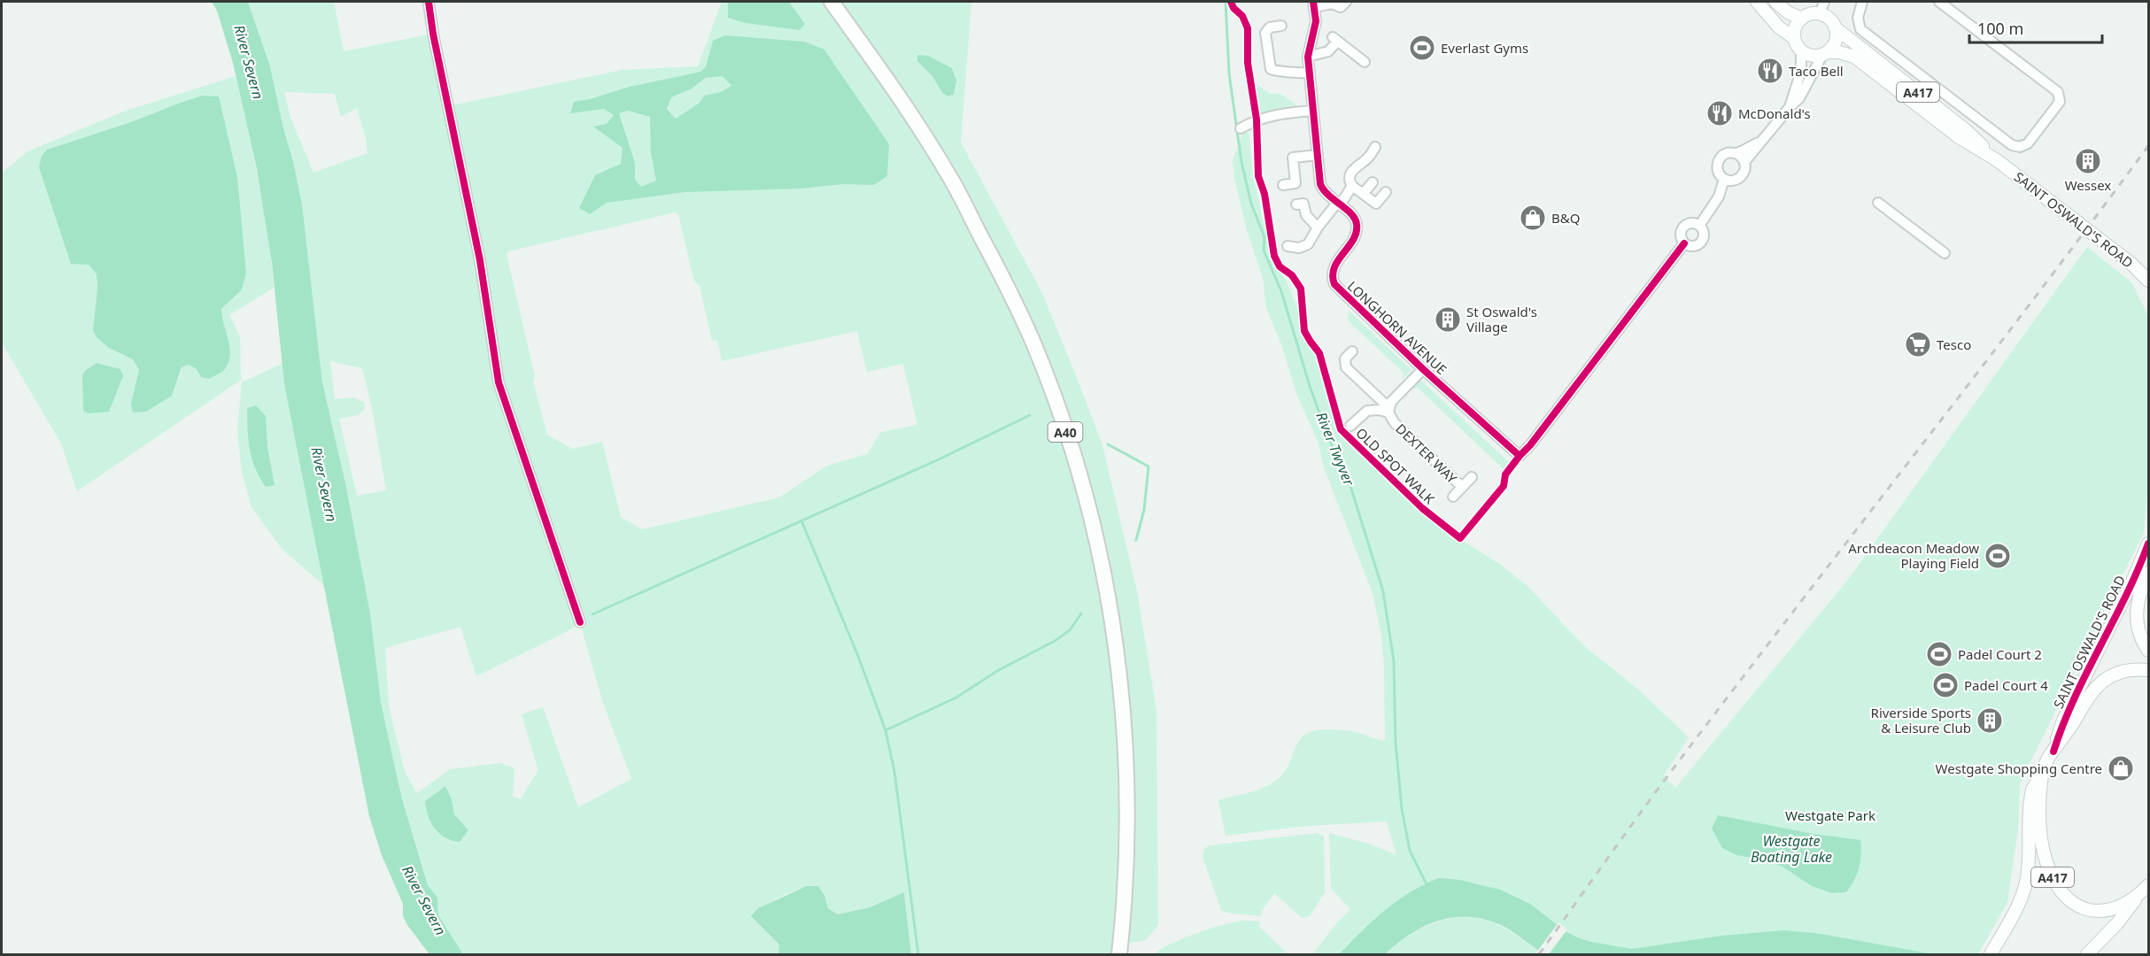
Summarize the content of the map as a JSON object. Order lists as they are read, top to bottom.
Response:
{
  "streets": {
    "highway": ["A40"],
    "main road": ["A417", "SAINT OSWALD'S ROAD"],
    "street": ["LONGHORN AVENUE", "DEXTER WAY"],
    "cycle path": ["OLD SPOT WALK"]
  },
  "crossings": [
    ["A417", "SAINT OSWALD'S ROAD"],
    ["LONGHORN AVENUE", "DEXTER WAY"]
  ],
  "water": ["River Severn", "River Twyver", "Westgate Boating Lake"],
  "parks": ["Westgate Park"],
  "places": {
    "sports": [
      "Everlast Gyms",
      "Archdeacon Meadow Playing Field",
      "Padel Court 2",
      "Padel Court 4"
    ],
    "restaurant": ["Taco Bell", "McDonald's"],
    "building": ["Wessex", "St Oswald's Village", "Riverside Sports & Leisure Club"],
    "shop": ["B&Q", "Westgate Shopping Centre"],
    "supermarket": ["Tesco"]
  },
  "scale_bar": "100 m"
}
